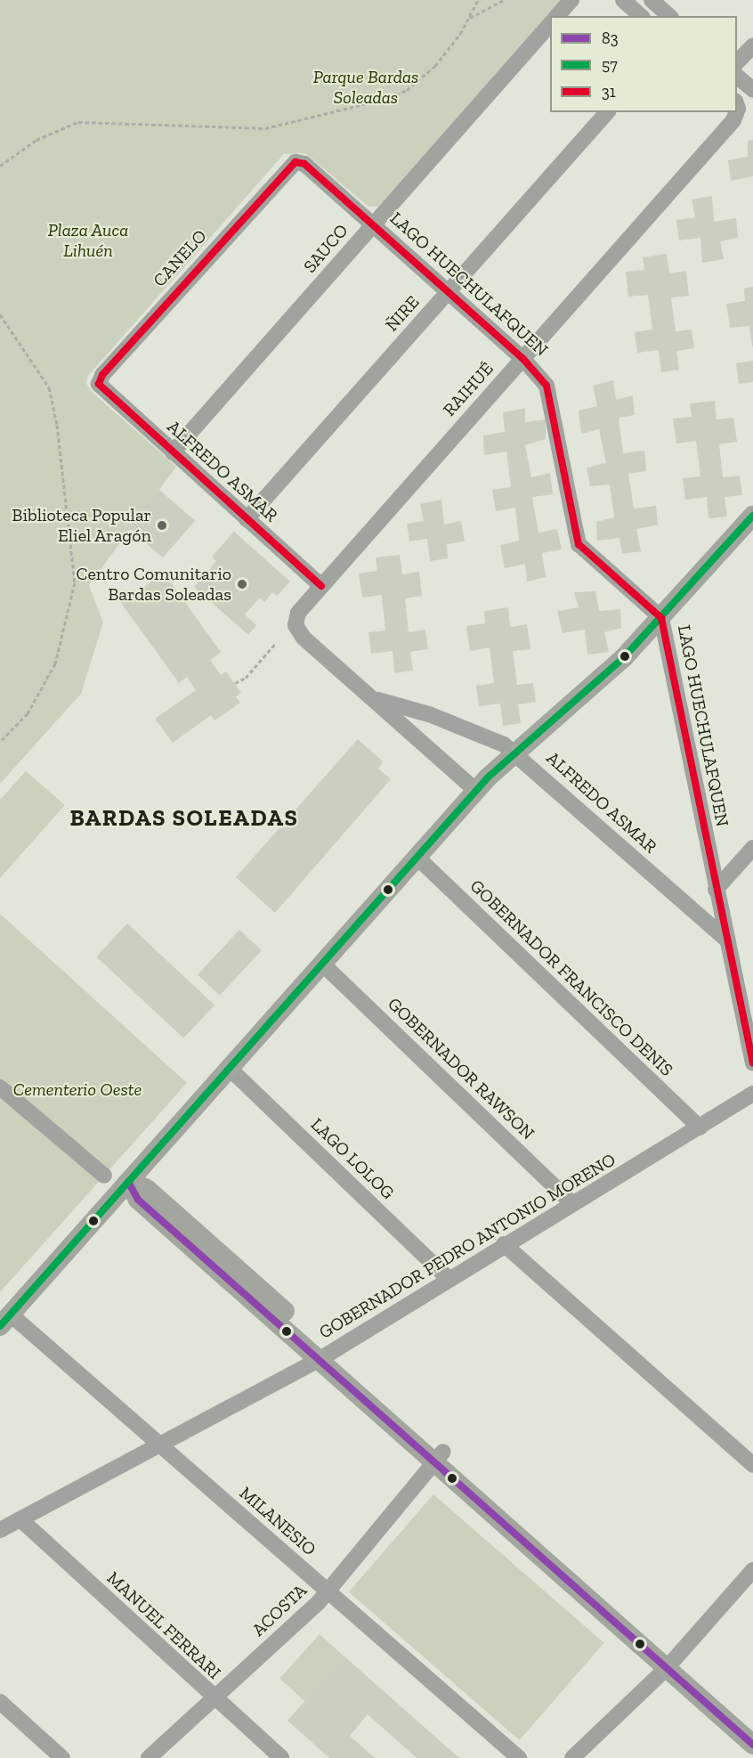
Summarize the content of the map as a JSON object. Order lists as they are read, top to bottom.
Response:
{
  "streets": {
    "street": [
      "SAUCO",
      "CANELO",
      "LAGO HUECHULAFQUEN",
      "ÑIRE",
      "RAIHUÉ",
      "ALFREDO ASMAR",
      "GOBERNADOR FRANCISCO DENIS",
      "GOBERNADOR RAWSON",
      "LAGO LOLOG",
      "GOBERNADOR PEDRO ANTONIO MORENO",
      "MILANESIO",
      "ACOSTA",
      "MANUEL FERRARI"
    ]
  },
  "crossings": [
    ["SAUCO", "LAGO HUECHULAFQUEN"],
    ["SAUCO", "ALFREDO ASMAR"],
    ["CANELO", "LAGO HUECHULAFQUEN"],
    ["CANELO", "ALFREDO ASMAR"],
    ["LAGO HUECHULAFQUEN", "ÑIRE"],
    ["LAGO HUECHULAFQUEN", "RAIHUÉ"],
    ["LAGO HUECHULAFQUEN", "ALFREDO ASMAR"],
    ["ÑIRE", "ALFREDO ASMAR"],
    ["RAIHUÉ", "ALFREDO ASMAR"],
    ["GOBERNADOR FRANCISCO DENIS", "GOBERNADOR PEDRO ANTONIO MORENO"],
    ["GOBERNADOR RAWSON", "GOBERNADOR PEDRO ANTONIO MORENO"],
    ["LAGO LOLOG", "GOBERNADOR PEDRO ANTONIO MORENO"],
    ["GOBERNADOR PEDRO ANTONIO MORENO", "MILANESIO"],
    ["GOBERNADOR PEDRO ANTONIO MORENO", "MANUEL FERRARI"],
    ["MILANESIO", "ACOSTA"],
    ["ACOSTA", "MANUEL FERRARI"]
  ],
  "districts": ["BARDAS SOLEADAS"],
  "parks": ["Parque Bardas Soleadas", "Plaza Auca Lihuén", "Cementerio Oeste"],
  "places": ["Biblioteca Popular Eliel Aragón", "Centro Comunitario Bardas Soleadas"],
  "lines": ["transit line 31", "transit line 57", "transit line 83"],
  "legend": ["83", "57", "31"]
}
